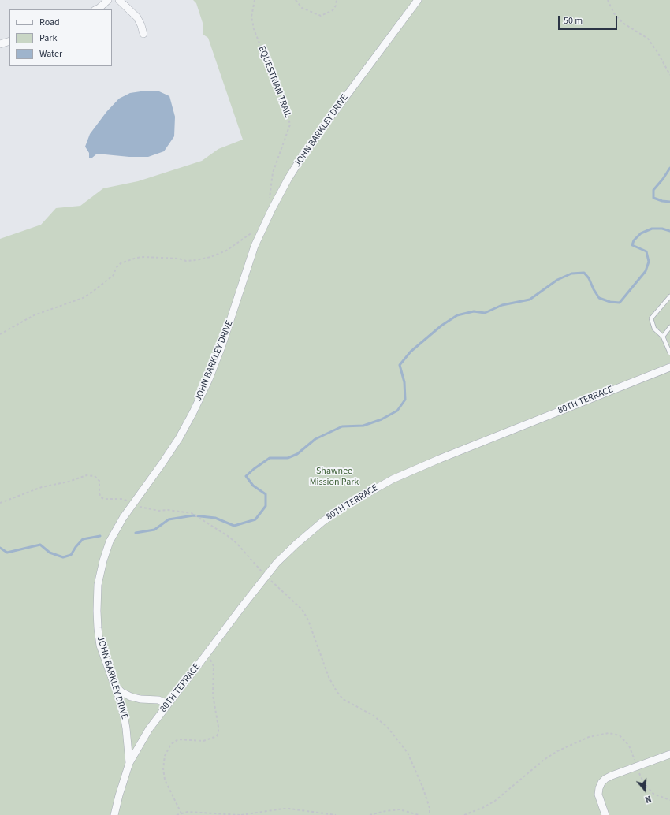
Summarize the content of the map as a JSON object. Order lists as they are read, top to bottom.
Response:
{
  "streets": {
    "street": ["JOHN BARKLEY DRIVE", "80TH TERRACE"],
    "path": ["EQUESTRIAN TRAIL"]
  },
  "crossings": [
    ["JOHN BARKLEY DRIVE", "80TH TERRACE"]
  ],
  "parks": ["Shawnee Mission Park"],
  "legend": ["Road", "Park", "Water"],
  "scale_bar": "50 m",
  "north": "bottom"
}
